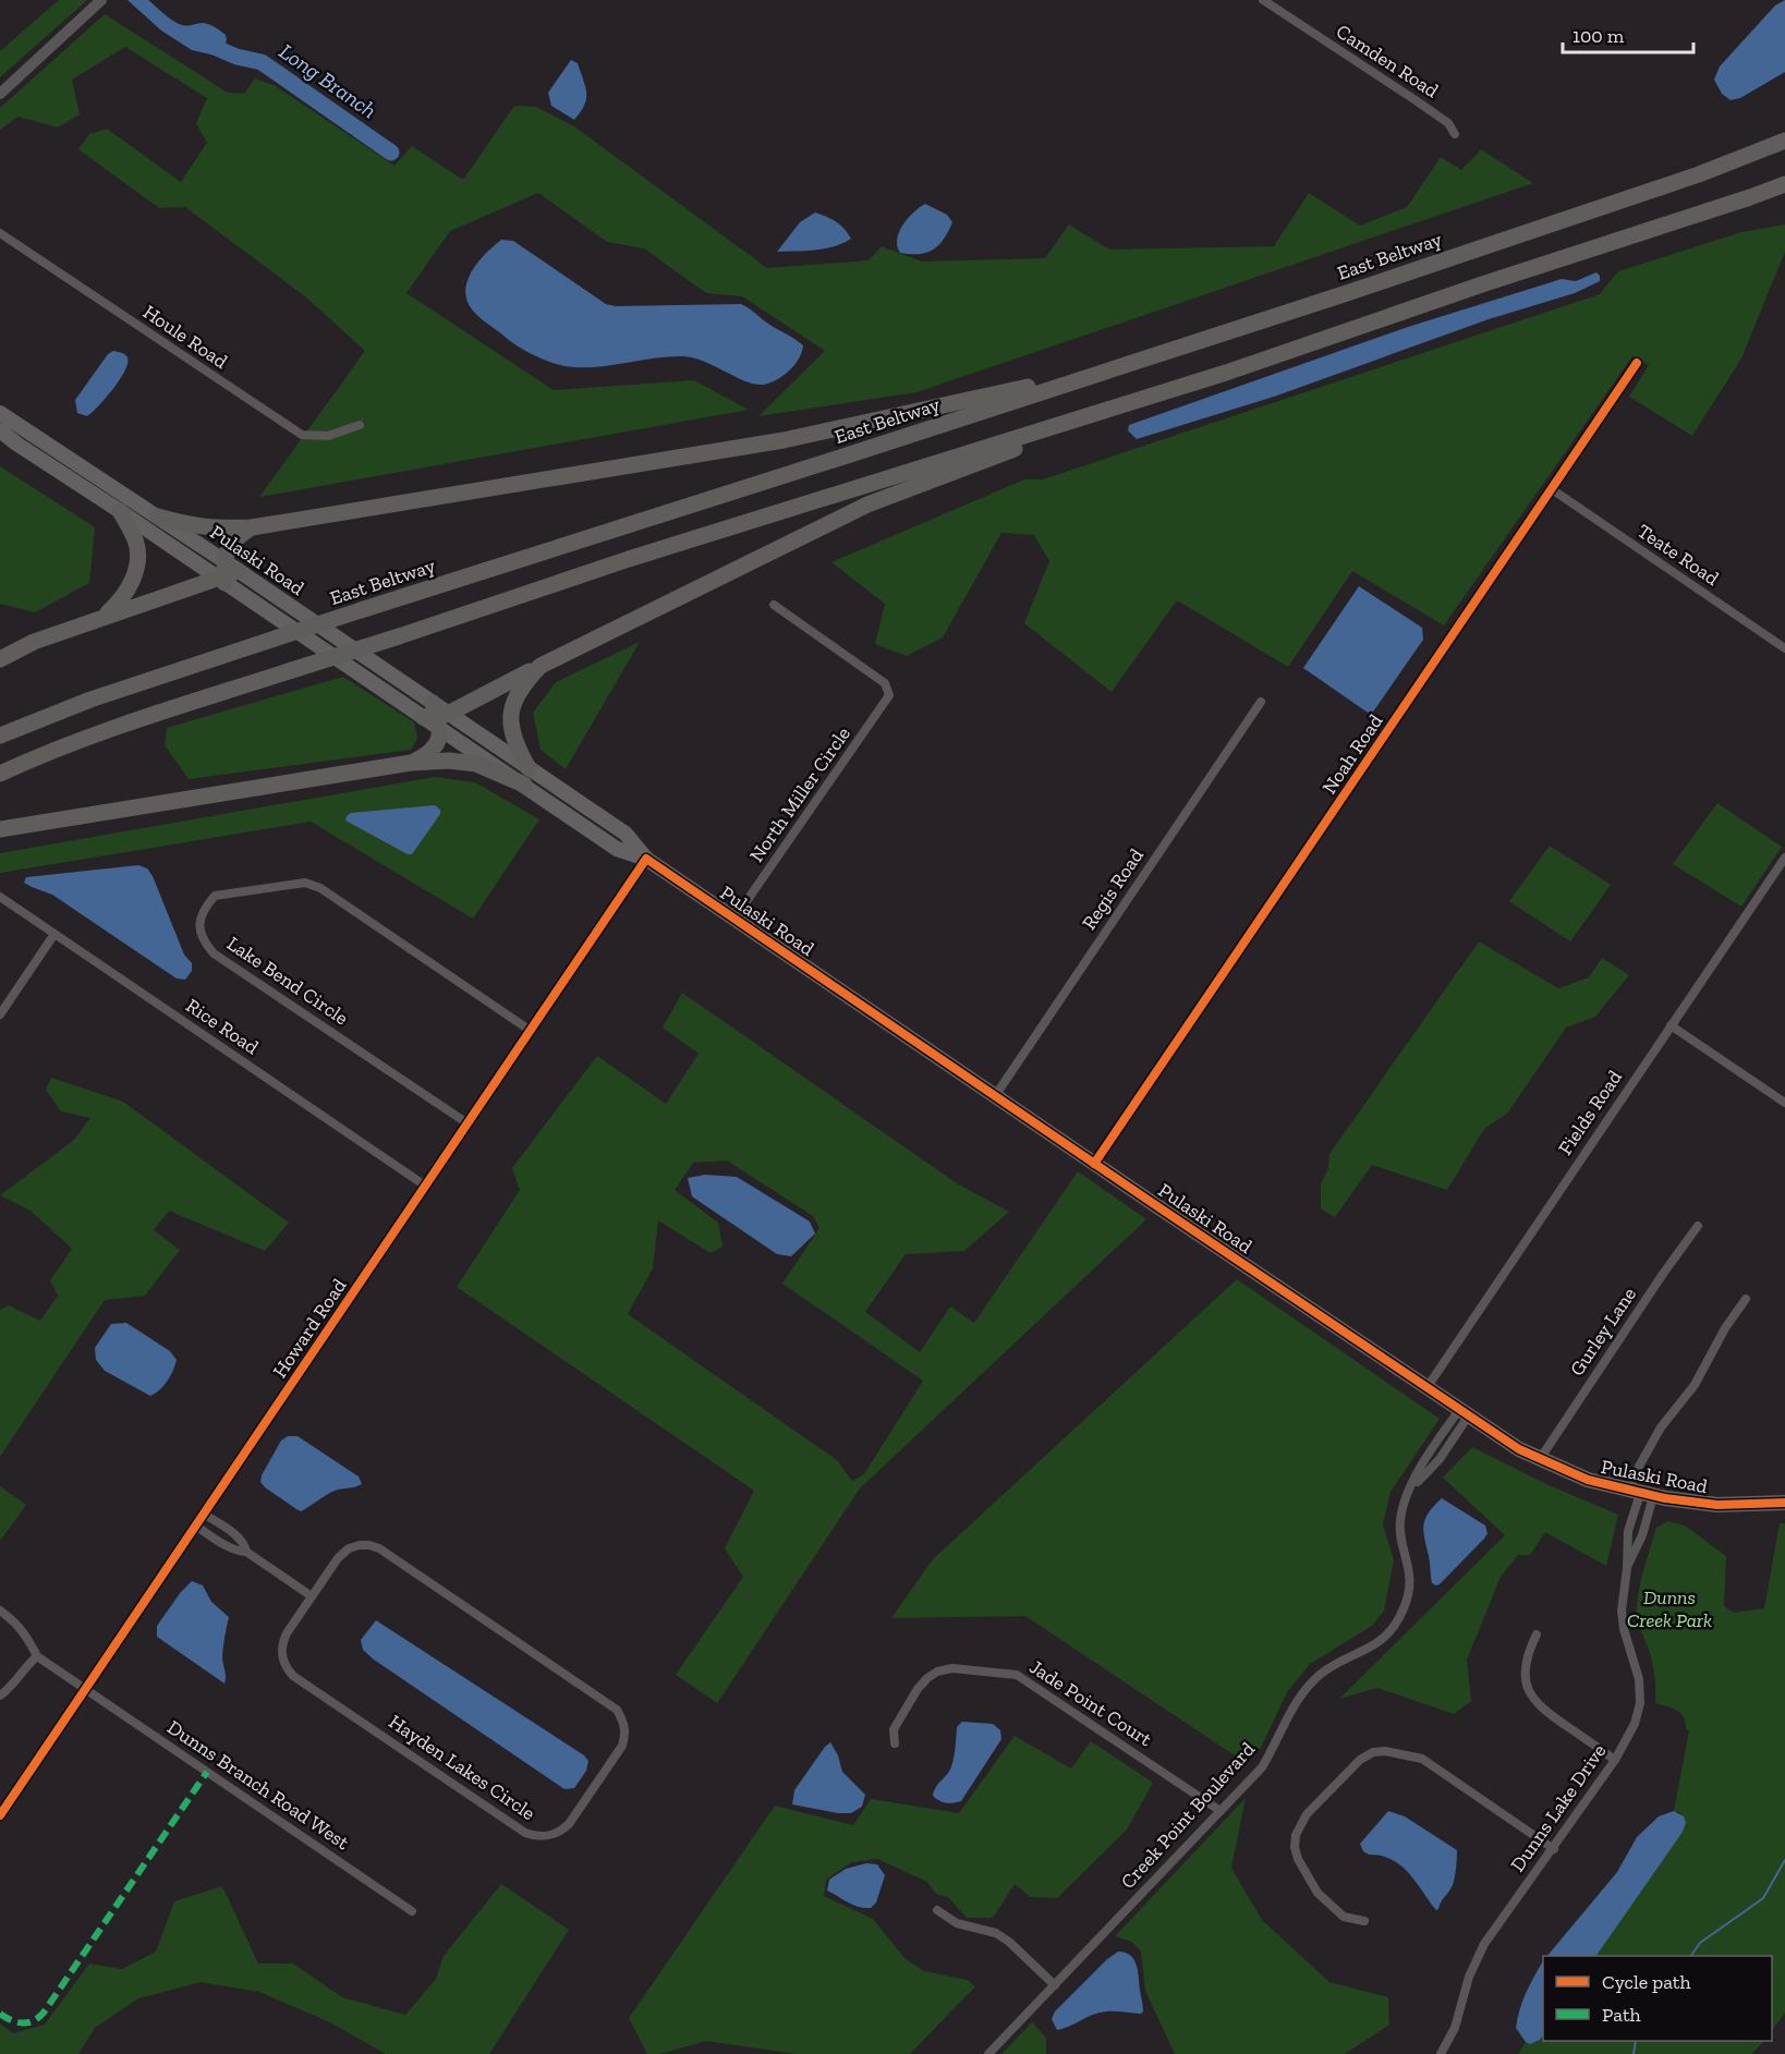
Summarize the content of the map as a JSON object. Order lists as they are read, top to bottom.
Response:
{
  "streets": {
    "highway": ["East Beltway"],
    "main road": ["Pulaski Road"],
    "street": [
      "Camden Road",
      "Houle Road",
      "Teate Road",
      "Noah Road",
      "North Miller Circle",
      "Regis Road",
      "Lake Bend Circle",
      "Rice Road",
      "Fields Road",
      "Howard Road",
      "Gurley Lane",
      "Jade Point Court",
      "Hayden Lakes Circle",
      "Dunns Branch Road West",
      "Dunns Lake Drive",
      "Creek Point Boulevard"
    ]
  },
  "crossings": [
    ["Teate Road", "Noah Road"],
    ["Pulaski Road", "Noah Road"],
    ["Pulaski Road", "North Miller Circle"],
    ["Pulaski Road", "Regis Road"],
    ["Pulaski Road", "Fields Road"],
    ["Pulaski Road", "Howard Road"],
    ["Pulaski Road", "Gurley Lane"],
    ["Pulaski Road", "Creek Point Boulevard"],
    ["Lake Bend Circle", "Howard Road"],
    ["Rice Road", "Howard Road"],
    ["Howard Road", "Dunns Branch Road West"],
    ["Jade Point Court", "Creek Point Boulevard"]
  ],
  "water": ["Long Branch"],
  "parks": ["Dunns Creek Park"],
  "legend": ["Cycle path", "Path"],
  "scale_bar": "100 m"
}
